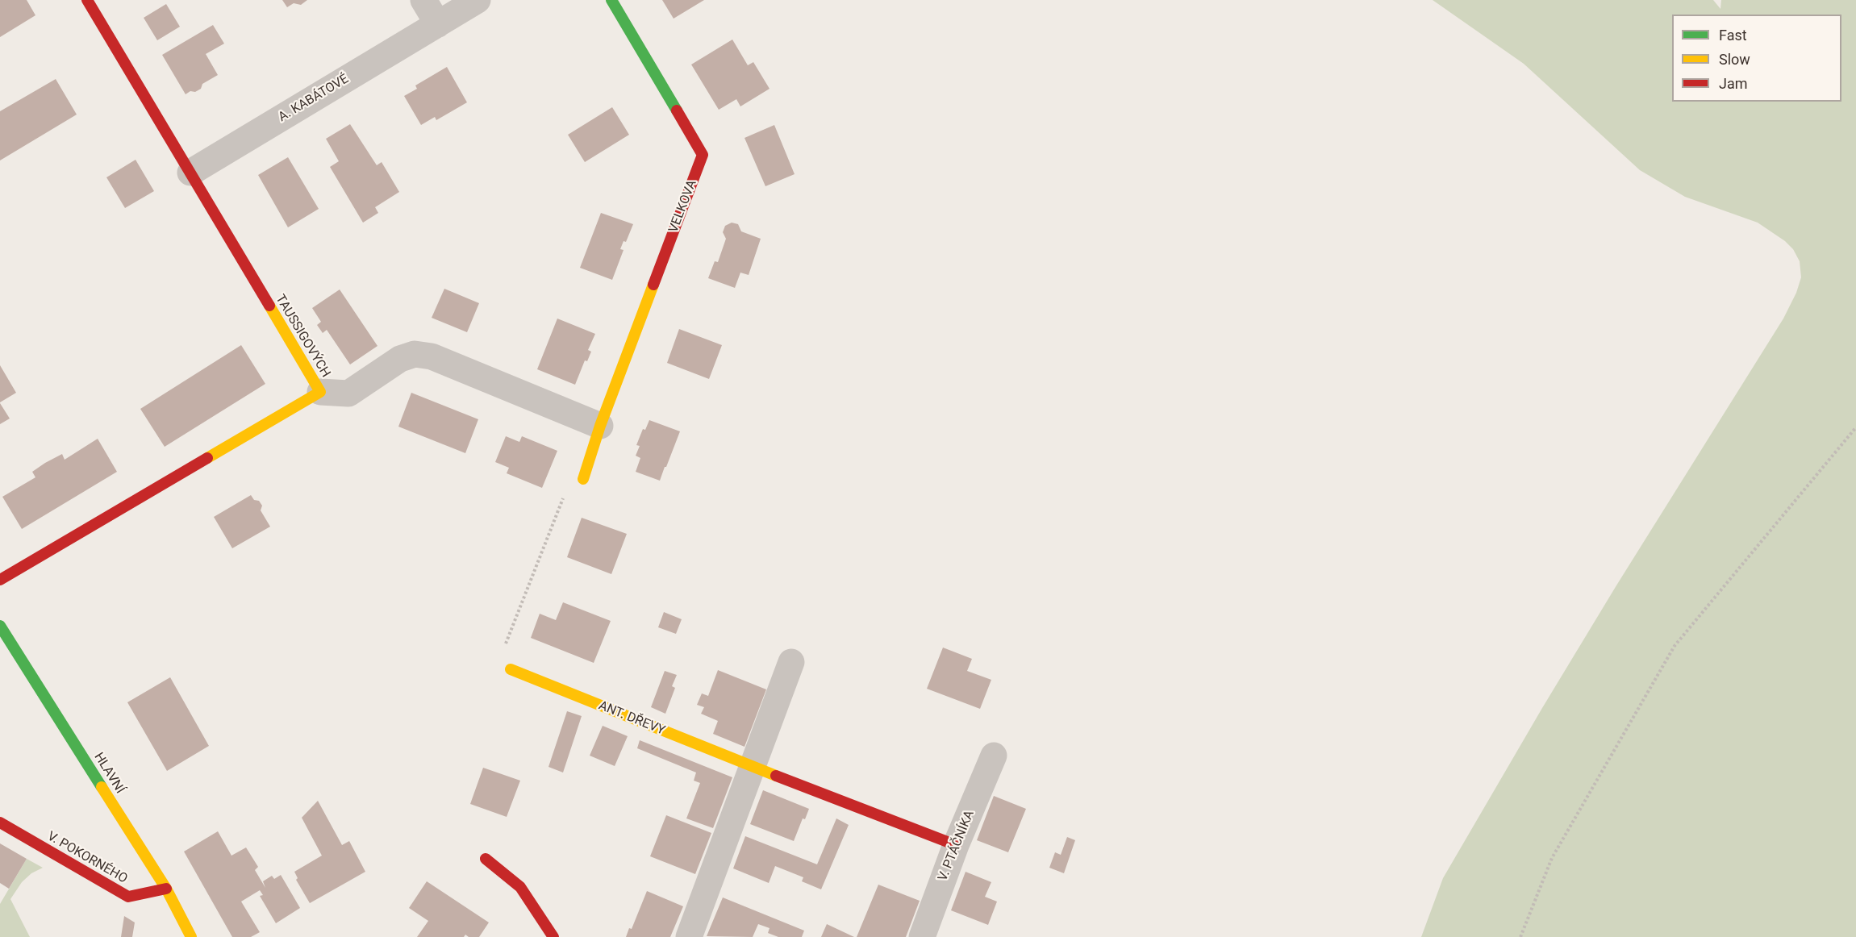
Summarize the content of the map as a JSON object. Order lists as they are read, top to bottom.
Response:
{
  "streets": {
    "street": [
      "A. KABÁTOVÉ",
      "VELKOVA",
      "TAUSSIGOVÝCH",
      "ANT. DŘEVY",
      "HLAVNÍ",
      "V. PTÁČNÍKA",
      "V. POKORNÉHO"
    ]
  },
  "crossings": [
    ["A. KABÁTOVÉ", "TAUSSIGOVÝCH"],
    ["ANT. DŘEVY", "V. PTÁČNÍKA"],
    ["HLAVNÍ", "V. POKORNÉHO"]
  ],
  "legend": ["Fast", "Slow", "Jam"]
}
